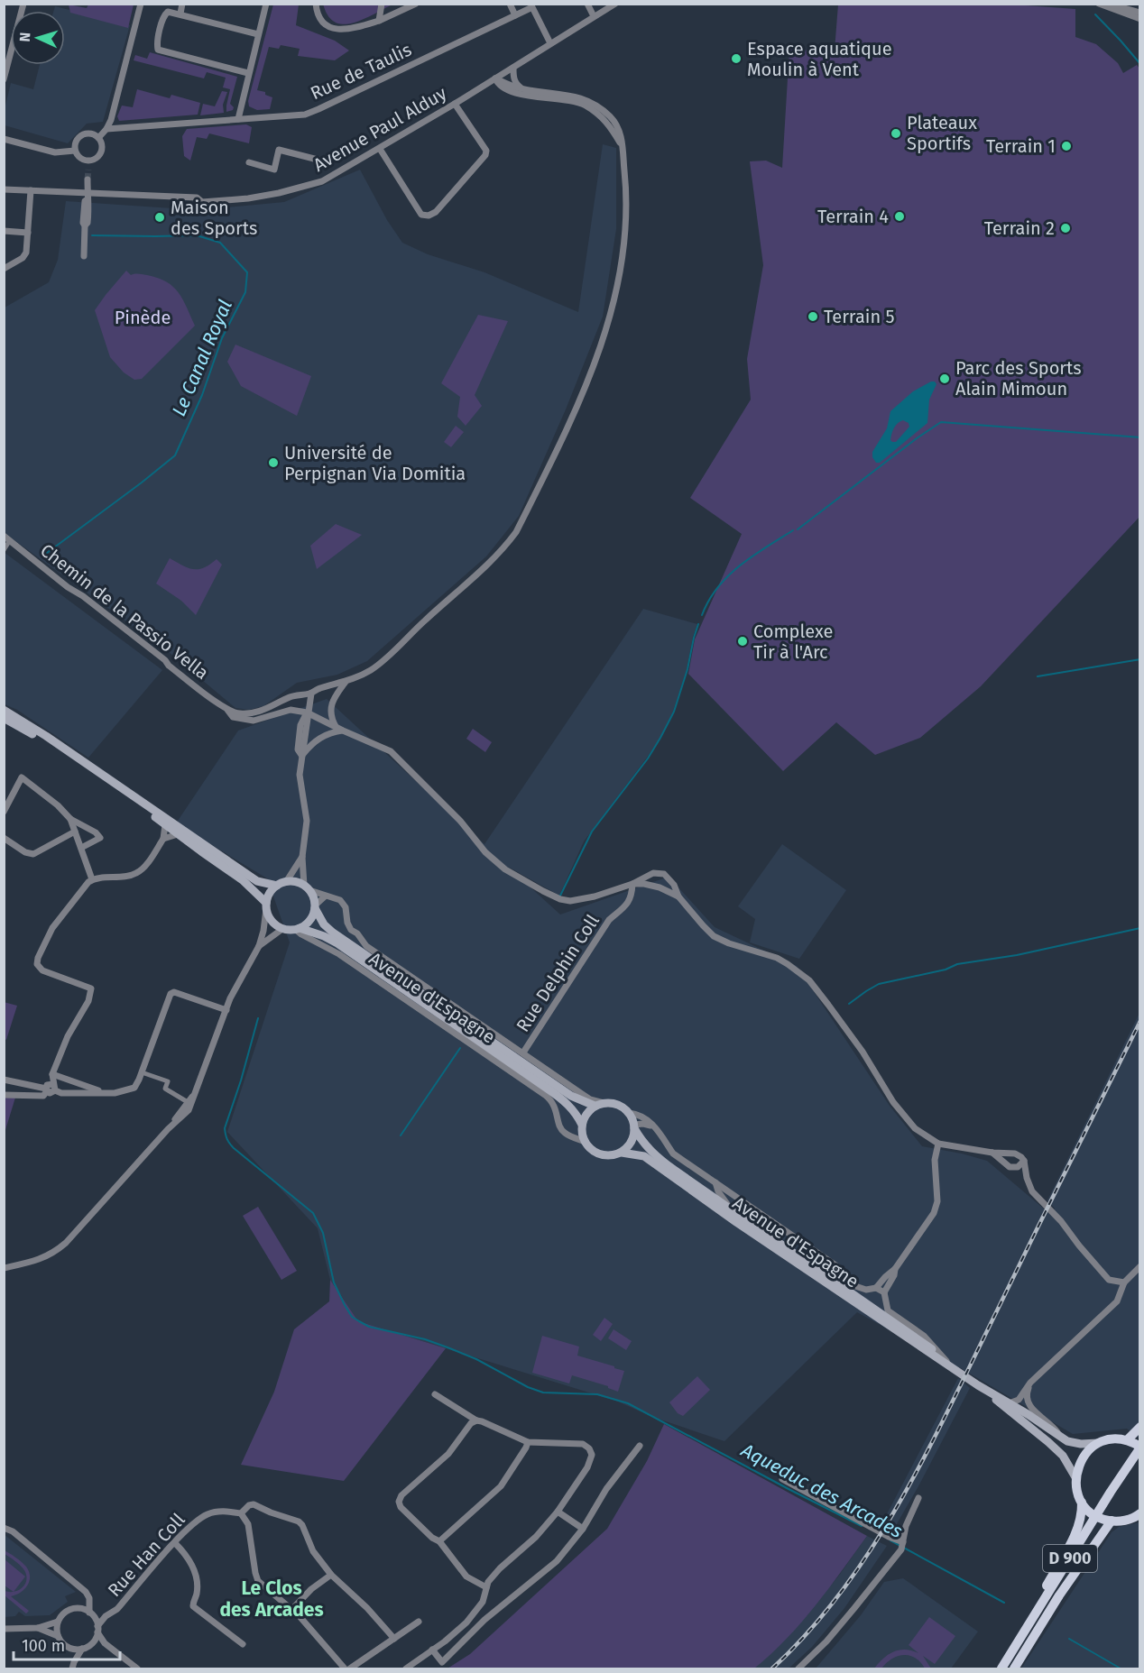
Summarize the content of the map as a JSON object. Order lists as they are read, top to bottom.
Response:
{
  "streets": {
    "main road": ["Avenue d'Espagne", "D 900"],
    "street": [
      "Rue de Taulis",
      "Avenue Paul Alduy",
      "Chemin de la Passio Vella",
      "Rue Delphin Coll",
      "Rue Han Coll"
    ]
  },
  "crossings": [
    ["Rue de Taulis", "Avenue Paul Alduy"],
    ["Chemin de la Passio Vella", "Rue Delphin Coll"],
    ["Rue Delphin Coll", "Avenue d'Espagne"]
  ],
  "districts": ["Le Clos des Arcades"],
  "water": ["Le Canal Royal", "Aqueduc des Arcades"],
  "parks": ["Pinède"],
  "places": [
    "Espace aquatique Moulin à Vent",
    "Plateaux Sportifs",
    "Terrain 1",
    "Terrain 4",
    "Maison des Sports",
    "Terrain 2",
    "Terrain 5",
    "Parc des Sports Alain Mimoun",
    "Université de Perpignan Via Domitia",
    "Complexe Tir à l'Arc"
  ],
  "scale_bar": "100 m",
  "north": "left"
}
